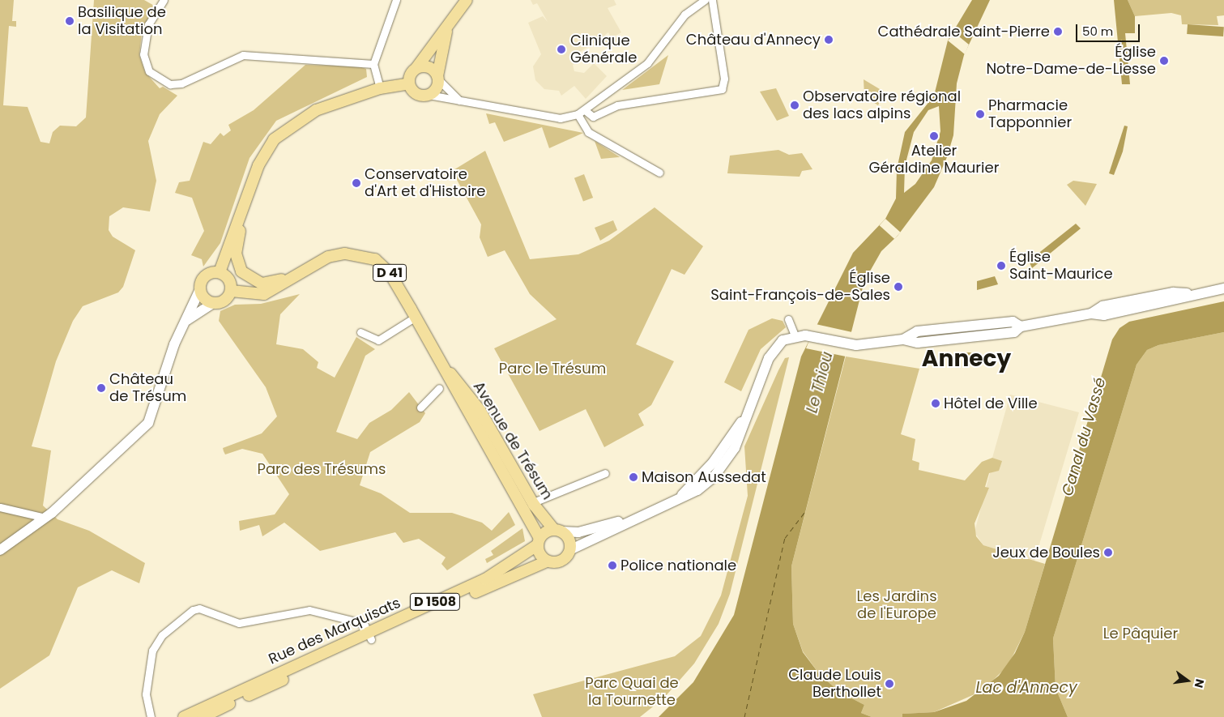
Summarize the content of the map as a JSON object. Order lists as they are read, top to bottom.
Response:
{
  "streets": {
    "main road": [
      "D 41",
      "Avenue de Trésum",
      "D 1508",
      "Rue des Marquisats"
    ]
  },
  "crossings": [
    ["Avenue de Trésum", "Rue des Marquisats"]
  ],
  "districts": ["Annecy"],
  "water": ["Le Thiou", "Canal du Vassé", "Lac d'Annecy"],
  "parks": [
    "Parc le Trésum",
    "Parc des Trésums",
    "Les Jardins de l'Europe",
    "Le Pâquier",
    "Parc Quai de la Tournette"
  ],
  "places": [
    "Basilique de la Visitation",
    "Cathédrale Saint-Pierre",
    "Château d'Annecy",
    "Clinique Générale",
    "Église Notre-Dame-de-Liesse",
    "Observatoire régional des lacs alpins",
    "Pharmacie Tapponnier",
    "Atelier Géraldine Maurier",
    "Conservatoire d'Art et d'Histoire",
    "Église Saint-Maurice",
    "Église Saint-François-de-Sales",
    "Château de Trésum",
    "Hôtel de Ville",
    "Maison Aussedat",
    "Jeux de Boules",
    "Police nationale",
    "Claude Louis Berthollet"
  ],
  "scale_bar": "50 m",
  "north": "right"
}
